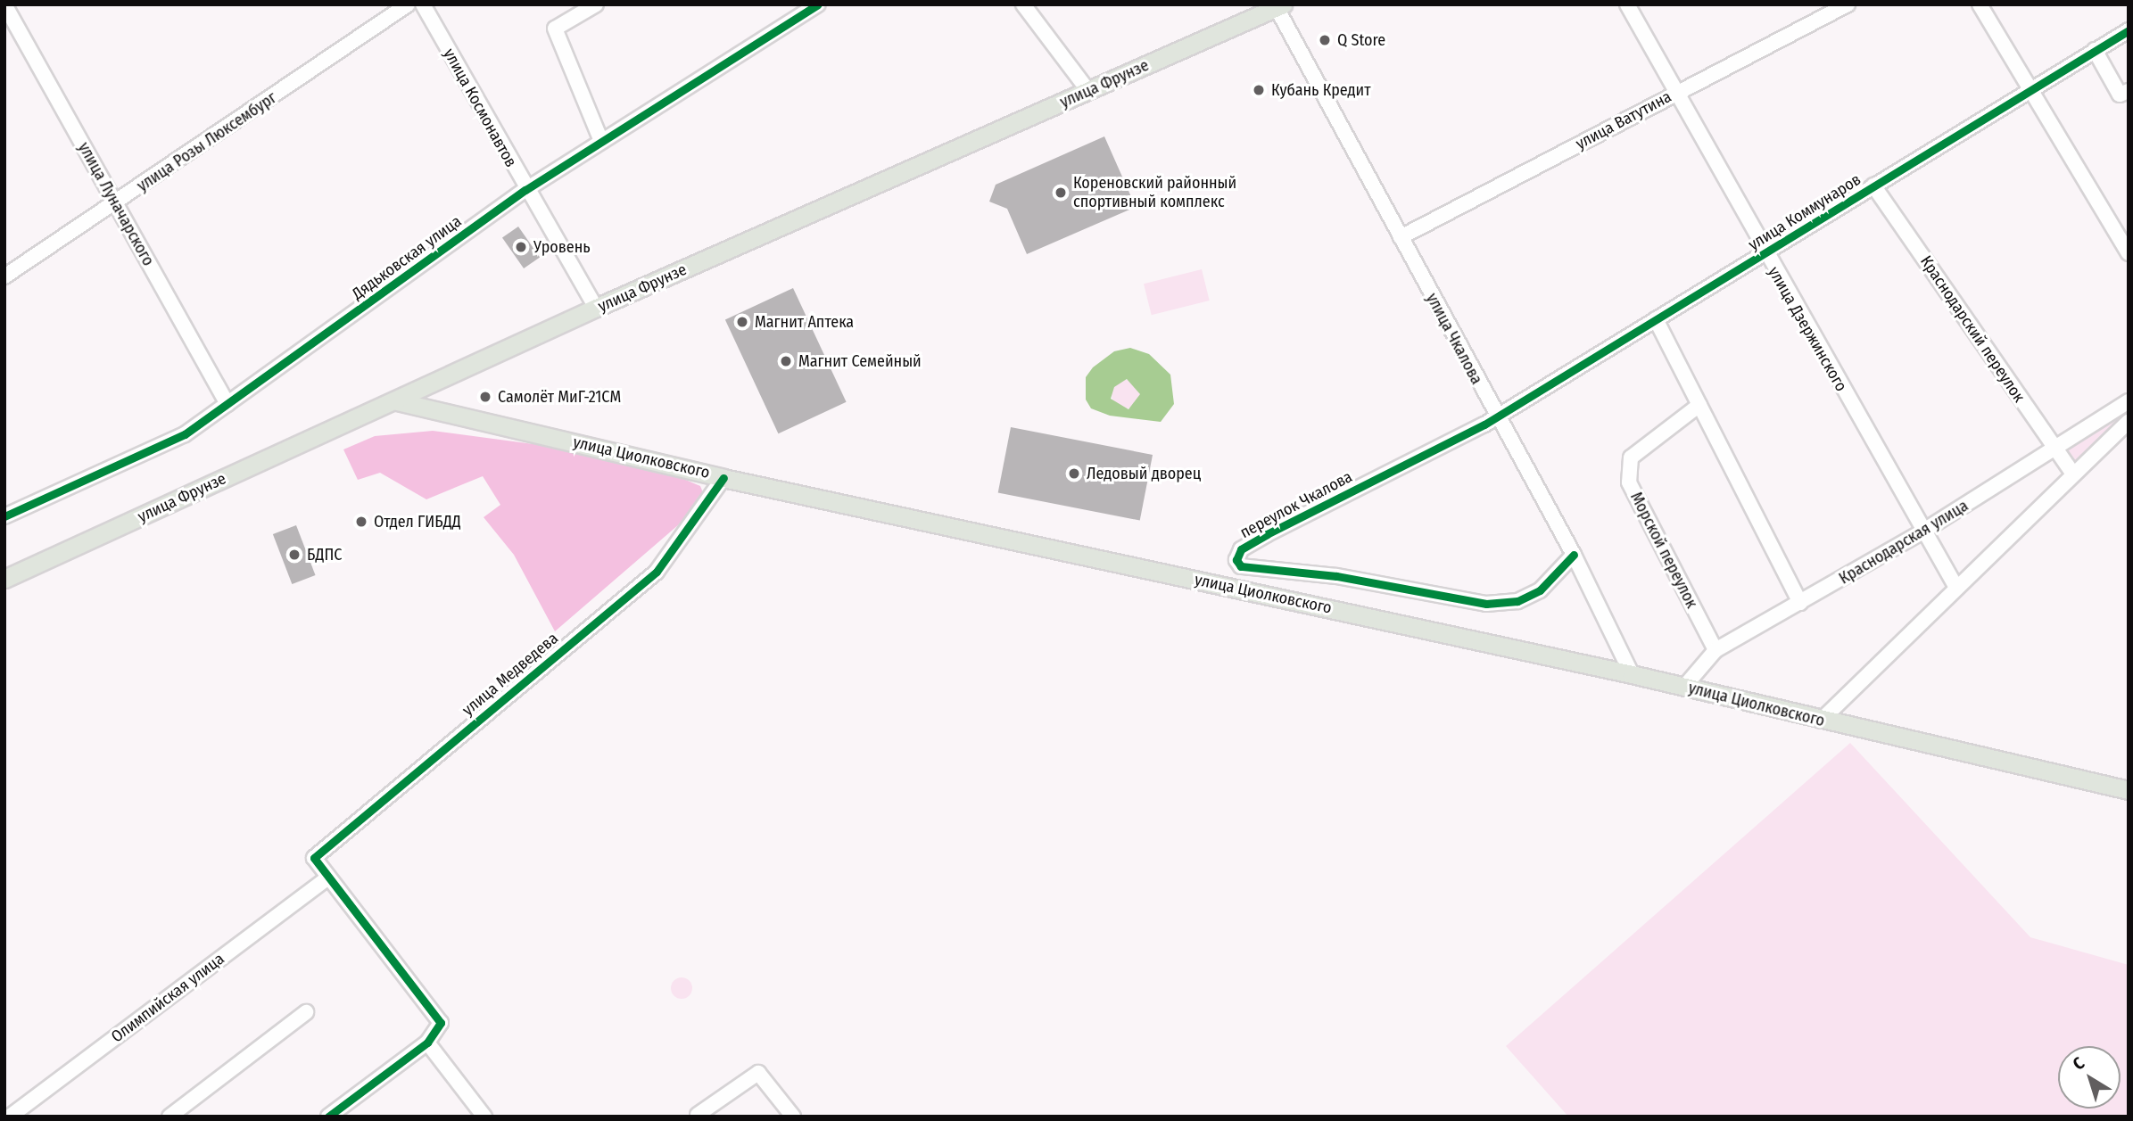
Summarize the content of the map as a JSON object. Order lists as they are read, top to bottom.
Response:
{
  "streets": {
    "main road": ["улица Фрунзе", "улица Циолковского"],
    "street": [
      "улица Космонавтов",
      "улица Ватутина",
      "улица Розы Люксембург",
      "улица Луначарского",
      "улица Коммунаров",
      "Дядьковская улица",
      "улица Дзержинского",
      "Краснодарский переулок",
      "улица Чкалова",
      "переулок Чкалова",
      "Краснодарская улица",
      "Морской переулок",
      "улица Медведева",
      "Олимпийская улица"
    ]
  },
  "crossings": [
    ["улица Фрунзе", "улица Космонавтов"],
    ["улица Фрунзе", "улица Чкалова"],
    ["улица Фрунзе", "улица Циолковского"],
    ["улица Космонавтов", "Дядьковская улица"],
    ["улица Ватутина", "улица Дзержинского"],
    ["улица Ватутина", "улица Чкалова"],
    ["улица Розы Люксембург", "улица Луначарского"],
    ["улица Луначарского", "Дядьковская улица"],
    ["улица Коммунаров", "улица Дзержинского"],
    ["улица Коммунаров", "Краснодарский переулок"],
    ["улица Коммунаров", "улица Чкалова"],
    ["улица Коммунаров", "переулок Чкалова"],
    ["улица Дзержинского", "Краснодарская улица"],
    ["Краснодарский переулок", "Краснодарская улица"],
    ["улица Чкалова", "улица Циолковского"],
    ["улица Чкалова", "переулок Чкалова"],
    ["улица Циолковского", "Краснодарская улица"],
    ["улица Циолковского", "улица Медведева"],
    ["Краснодарская улица", "Морской переулок"],
    ["улица Медведева", "Олимпийская улица"]
  ],
  "places": [
    "Q Store",
    "Кубань Кредит",
    "Кореновский районный спортивный комплекс",
    "Уровень",
    "Магнит Аптека",
    "Магнит Семейный",
    "Самолёт МиГ-21СМ",
    "Ледовый дворец",
    "Отдел ГИБДД",
    "БДПС"
  ],
  "north": "top left"
}
